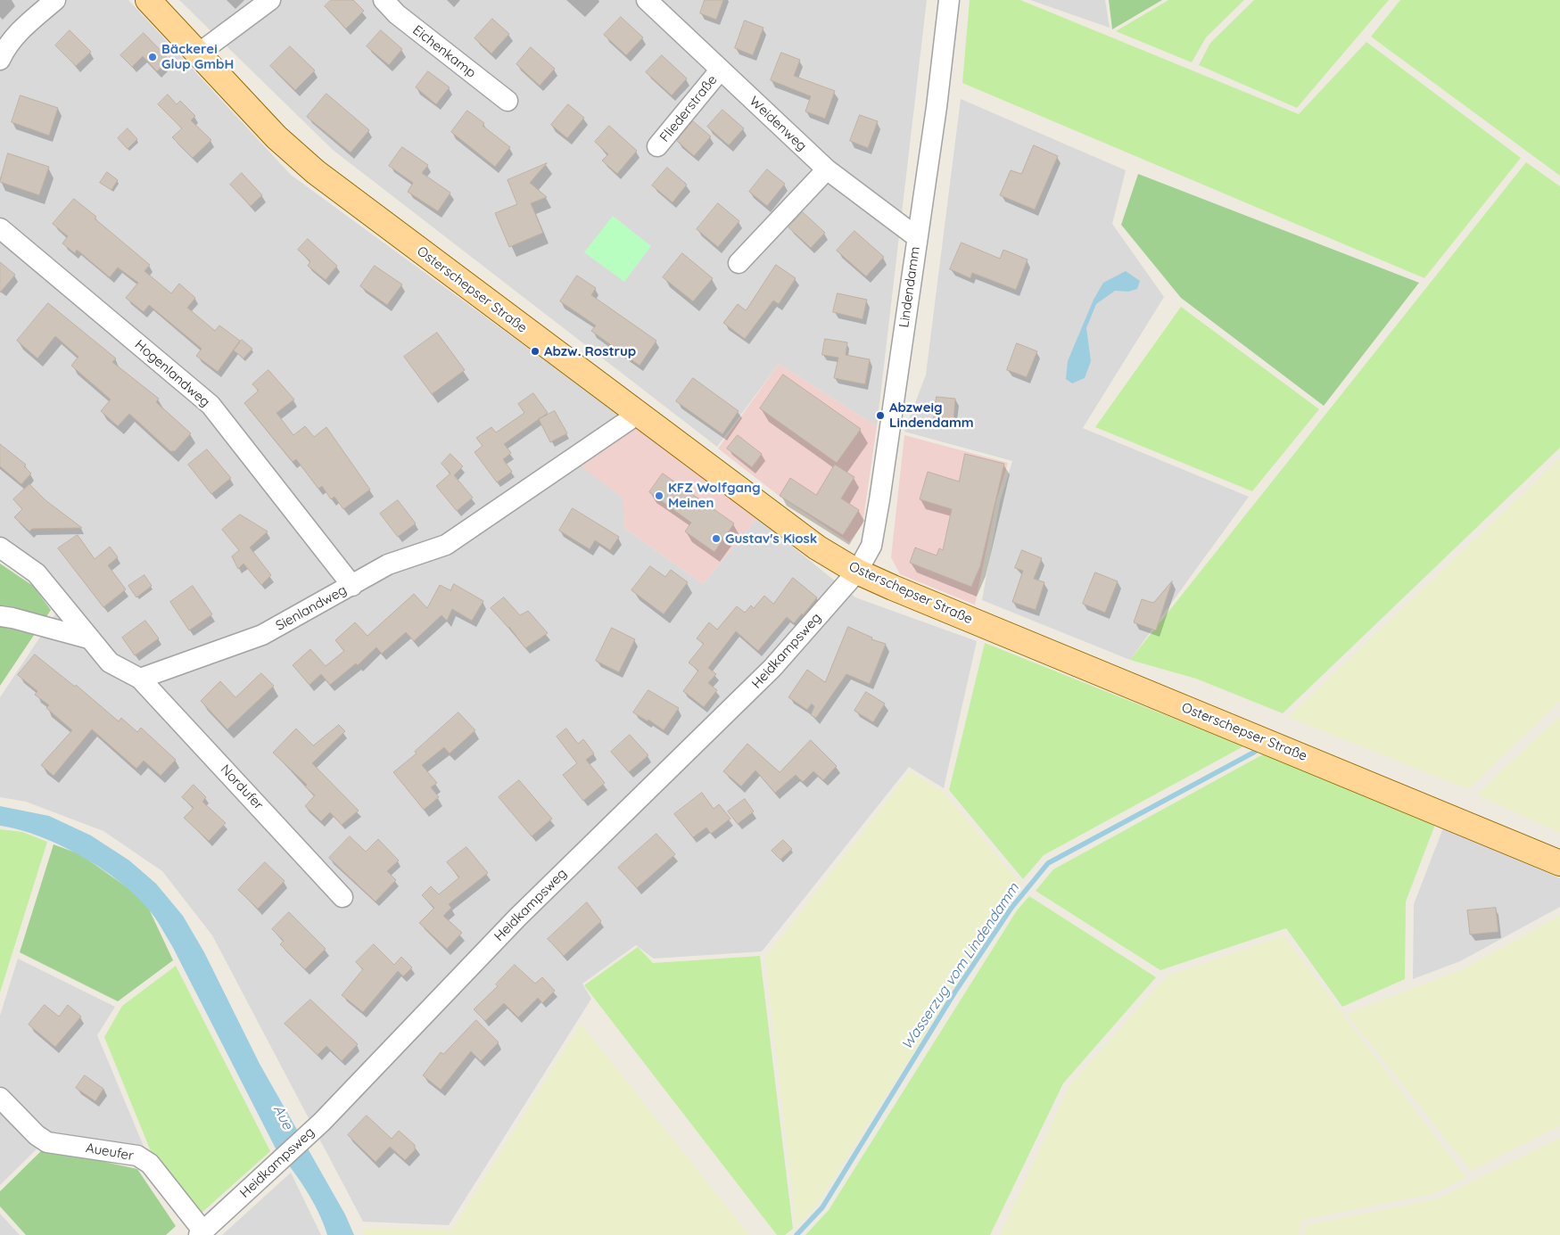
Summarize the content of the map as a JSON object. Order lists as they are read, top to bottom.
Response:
{
  "streets": {
    "main road": ["Osterschepser Straße"],
    "street": [
      "Eichenkamp",
      "Fliederstraße",
      "Weidenweg",
      "Lindendamm",
      "Hogenlandweg",
      "Sienlandweg",
      "Heidkampsweg",
      "Nordufer",
      "Aueufer"
    ]
  },
  "crossings": [
    ["Fliederstraße", "Weidenweg"],
    ["Weidenweg", "Lindendamm"],
    ["Lindendamm", "Osterschepser Straße"],
    ["Lindendamm", "Heidkampsweg"],
    ["Osterschepser Straße", "Sienlandweg"],
    ["Osterschepser Straße", "Heidkampsweg"],
    ["Hogenlandweg", "Sienlandweg"],
    ["Sienlandweg", "Nordufer"],
    ["Heidkampsweg", "Aueufer"]
  ],
  "water": ["Wasserzug vom Lindendamm", "Aue"],
  "places": [
    "Bäckerei Glup GmbH",
    "Abzw. Rostrup",
    "Abzweig Lindendamm",
    "KFZ Wolfgang Meinen",
    "Gustav's Kiosk"
  ]
}
